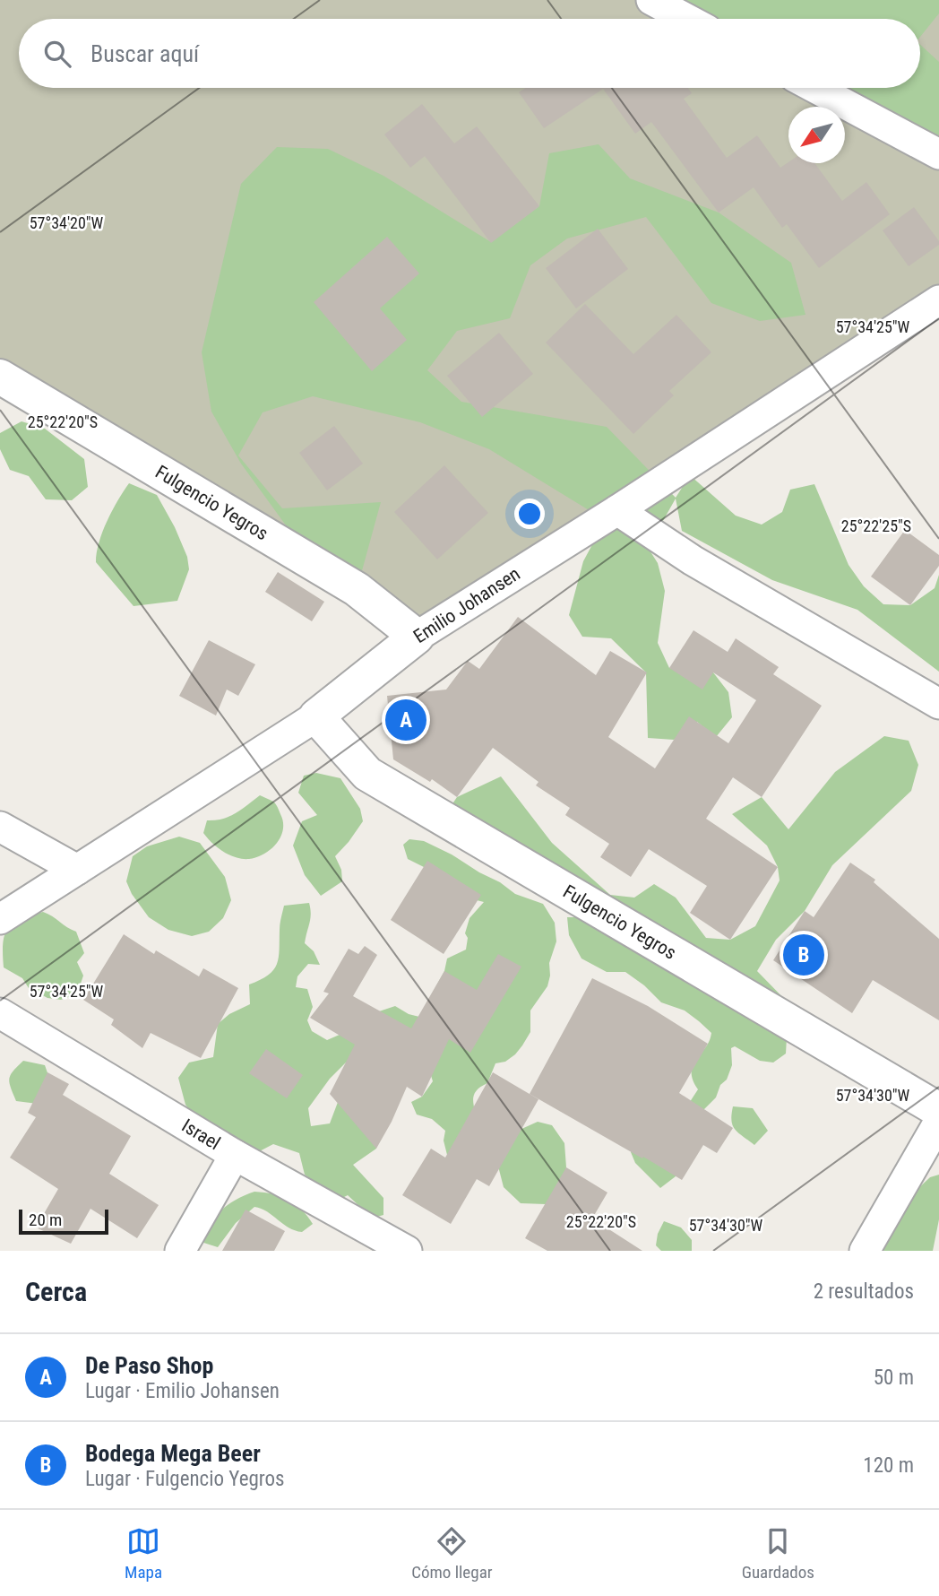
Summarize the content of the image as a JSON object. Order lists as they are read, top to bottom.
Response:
{
  "streets": {
    "street": ["Fulgencio Yegros", "Emilio Johansen", "Israel"]
  },
  "crossings": [
    ["Fulgencio Yegros", "Emilio Johansen"]
  ],
  "scale_bar": "20 m",
  "north": "bottom left",
  "page": {
    "search": "Buscar aquí",
    "pins": ["A", "B"],
    "scale": "20 m",
    "heading": ["Cerca", "2 resultados"],
    "list": [
      {
        "mark": "A",
        "name": "De Paso Shop",
        "note": "Lugar · Emilio Johansen",
        "value": "50 m"
      },
      {
        "mark": "B",
        "name": "Bodega Mega Beer",
        "note": "Lugar · Fulgencio Yegros",
        "value": "120 m"
      }
    ],
    "nav": ["Mapa", "Cómo llegar", "Guardados"]
  },
  "coordinates": [
    "57°34'20\"W",
    "57°34'25\"W",
    "25°22'20\"S",
    "25°22'25\"S",
    "57°34'30\"W"
  ]
}
